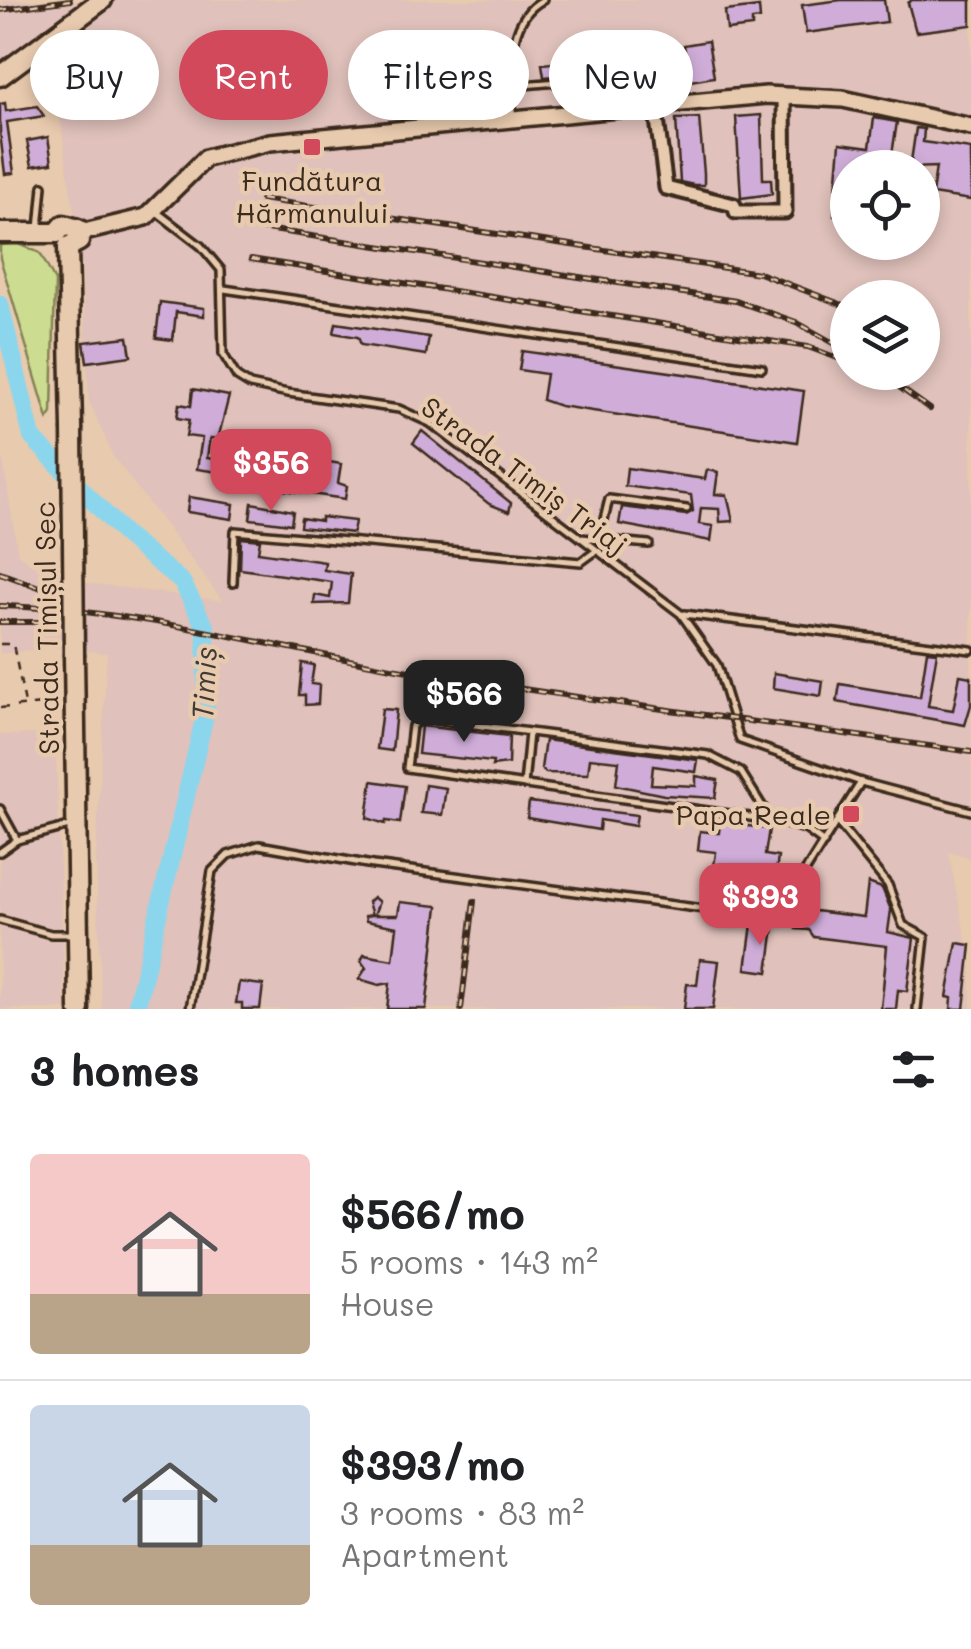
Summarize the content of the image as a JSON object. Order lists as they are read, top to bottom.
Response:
{
  "streets": {
    "main road": ["Strada Timișul Sec"],
    "lane": ["Strada Timiș Triaj"]
  },
  "water": ["Timiș"],
  "places": {
    "transit": ["Fundătura Hărmanului", "Papa Reale"]
  },
  "page": {
    "chip": [
      "Buy",
      "Rent",
      "Filters",
      "New"
    ],
    "price": ["$356", "$566", "$393"],
    "heading": "3 homes",
    "list": [
      {
        "name": "$566/mo",
        "note": "5 rooms · 143 m² · House"
      },
      {
        "name": "$393/mo",
        "note": "3 rooms · 83 m² · Apartment"
      }
    ]
  }
}
